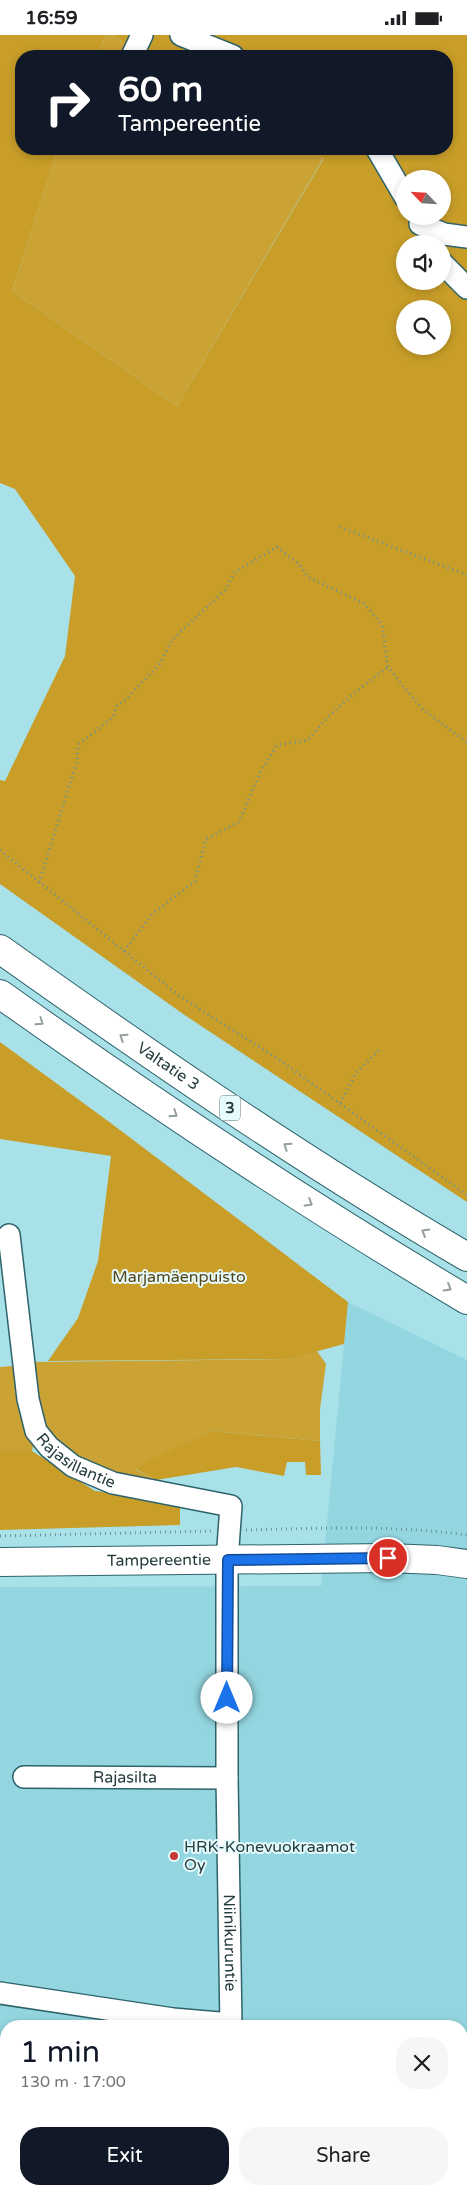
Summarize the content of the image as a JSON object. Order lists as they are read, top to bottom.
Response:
{
  "streets": {
    "main road": ["Valtatie 3", "3", "Tampereentie"],
    "street": ["Rajasillantie", "Rajasilta", "Niinikuruntie"]
  },
  "crossings": [
    ["Rajasillantie", "Tampereentie"],
    ["Rajasillantie", "Niinikuruntie"],
    ["Tampereentie", "Niinikuruntie"],
    ["Rajasilta", "Niinikuruntie"]
  ],
  "parks": ["Marjamäenpuisto"],
  "places": ["HRK-Konevuokraamot Oy"],
  "north": "top left",
  "page": {
    "status": "16:59",
    "turn": ["60 m", "Tampereentie"],
    "heading": ["1 min", "130 m · 17:00"],
    "buttons": ["Exit", "Share"]
  }
}
